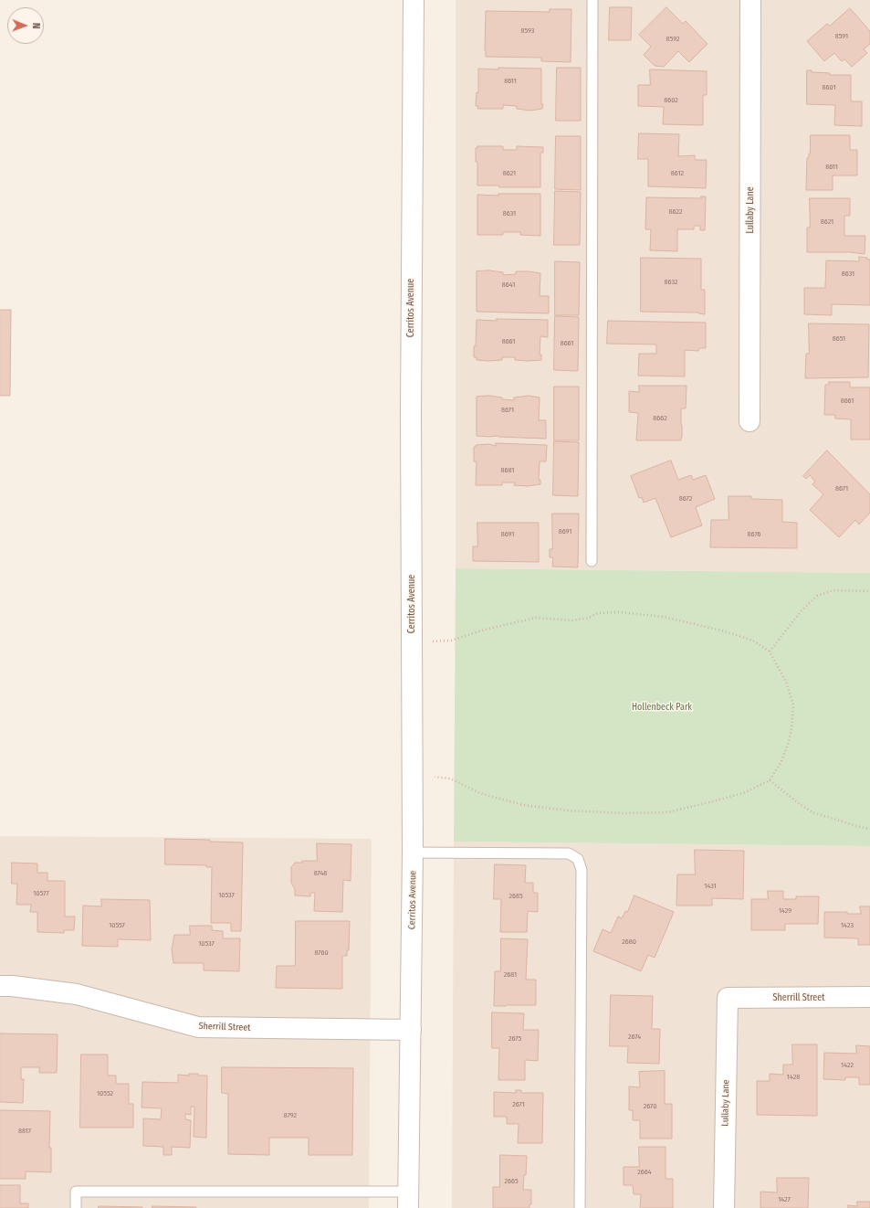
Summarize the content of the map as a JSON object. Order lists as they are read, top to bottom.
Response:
{
  "streets": {
    "street": ["Lullaby Lane", "Cerritos Avenue", "Sherrill Street"]
  },
  "crossings": [
    ["Lullaby Lane", "Sherrill Street"],
    ["Cerritos Avenue", "Sherrill Street"]
  ],
  "parks": ["Hollenbeck Park"],
  "house_numbers": [
    "8593",
    "8591",
    "8592",
    "8611",
    "8601",
    "8602",
    "8611",
    "8621",
    "8612",
    "8622",
    "8631",
    "8621",
    "8631",
    "8632",
    "8641",
    "8651",
    "8661",
    "8661",
    "8661",
    "8671",
    "8662",
    "8681",
    "8671",
    "8672",
    "8691",
    "8691",
    "8676",
    "8748",
    "1431",
    "10577",
    "10537",
    "2685",
    "1429",
    "10557",
    "1423",
    "2680",
    "10537",
    "8760",
    "2681",
    "2674",
    "2675",
    "1422",
    "1428",
    "10552",
    "2671",
    "2670",
    "8792",
    "8817",
    "2664",
    "2665",
    "1427"
  ],
  "north": "right"
}
